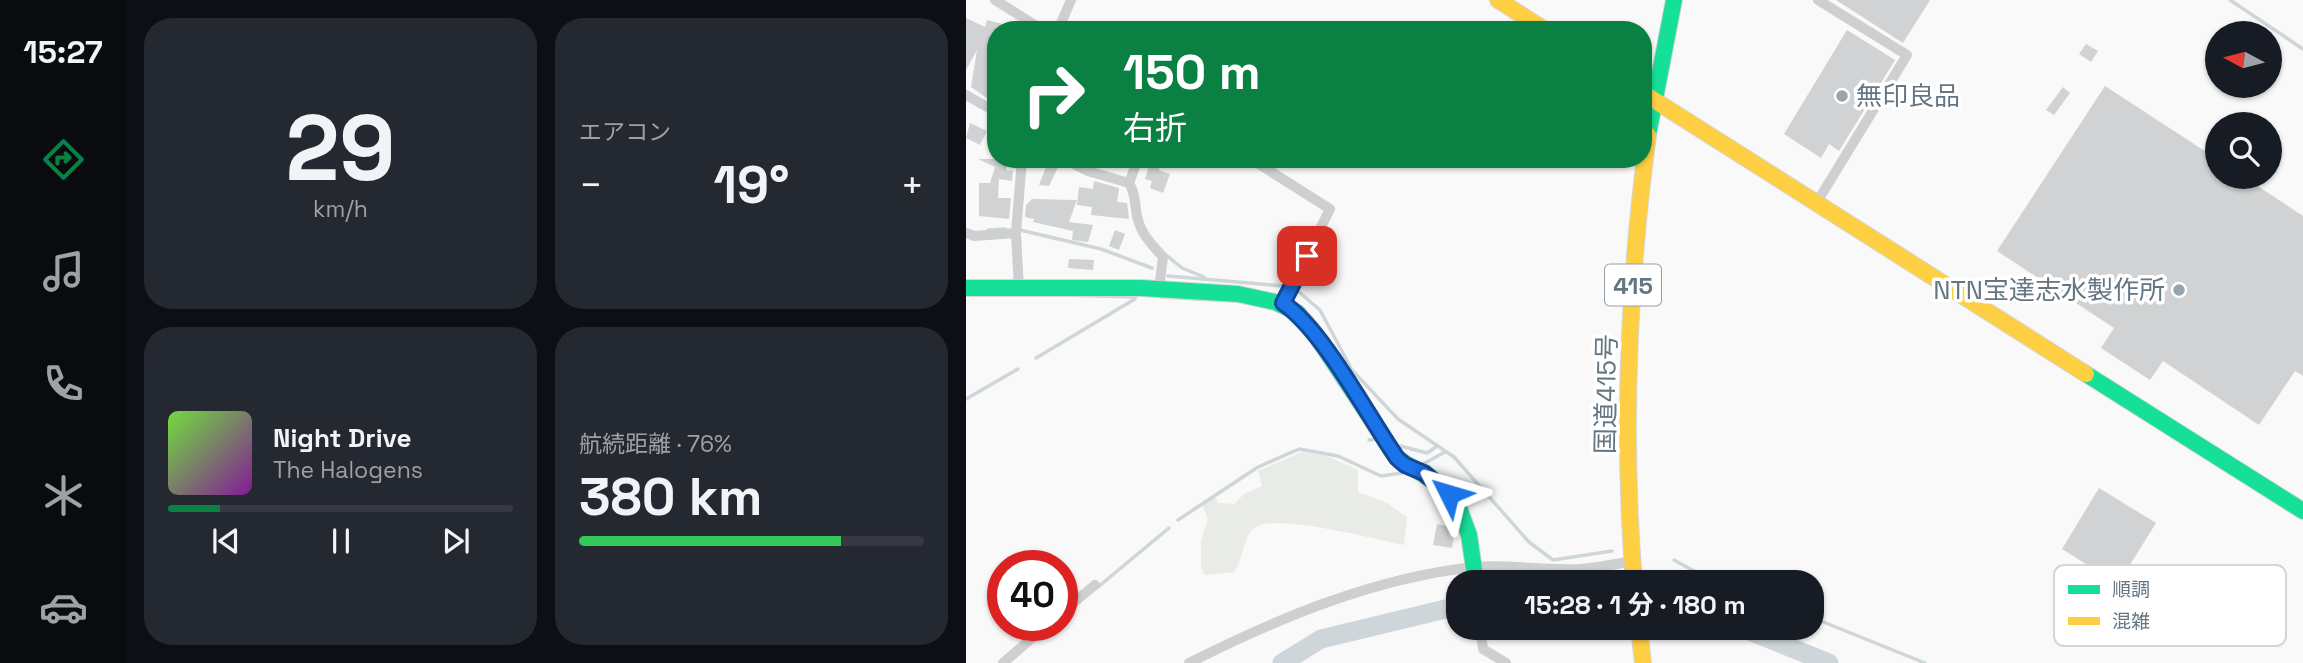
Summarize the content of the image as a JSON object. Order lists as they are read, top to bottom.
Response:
{
  "streets": {
    "main road": ["415", "国道415号"]
  },
  "places": ["無印良品", "NTN宝達志水製作所"],
  "legend": ["順調", "混雑"],
  "north": "left",
  "page": {
    "tabs": "15:27",
    "tile": [
      ["29", "km/h"],
      "エアコン",
      ["航続距離 · 76%", "380 km"]
    ],
    "turn": ["150 m", "右折"],
    "heat": ["−", "19°", "+"],
    "song": ["Night Drive", "The Halogens"],
    "limit": "40",
    "trip": "15:28 · 1 分 · 180 m"
  }
}
